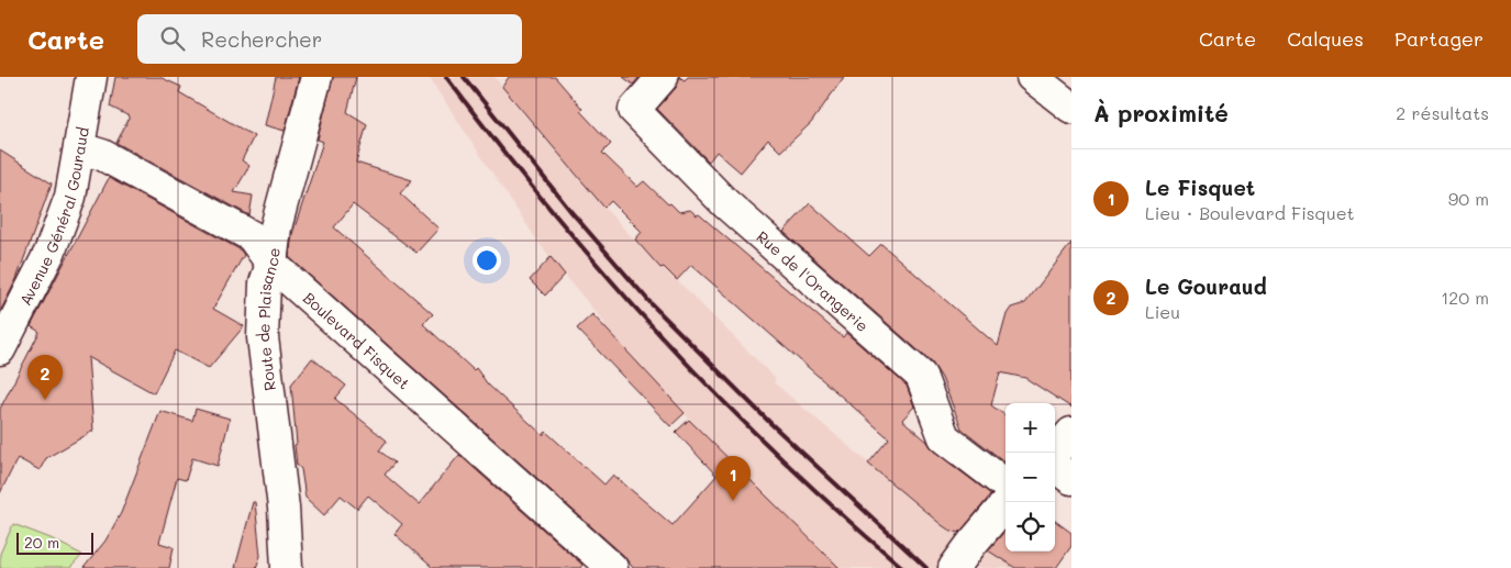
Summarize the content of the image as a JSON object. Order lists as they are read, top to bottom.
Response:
{
  "streets": {
    "street": [
      "Avenue Général Gouraud",
      "Rue de l'Orangerie",
      "Route de Plaisance",
      "Boulevard Fisquet"
    ]
  },
  "crossings": [
    ["Avenue Général Gouraud", "Boulevard Fisquet"],
    ["Route de Plaisance", "Boulevard Fisquet"]
  ],
  "scale_bar": "20 m",
  "page": {
    "header": "Carte",
    "search": "Rechercher",
    "nav": ["Carte", "Calques", "Partager"],
    "heading": ["À proximité", "2 résultats"],
    "list": [
      {
        "mark": "1",
        "name": "Le Fisquet",
        "note": "Lieu · Boulevard Fisquet",
        "value": "90 m"
      },
      {
        "mark": "2",
        "name": "Le Gouraud",
        "note": "Lieu",
        "value": "120 m"
      }
    ],
    "pins": ["2", "1"],
    "map_buttons": ["+", "−"],
    "scale": "20 m"
  }
}
